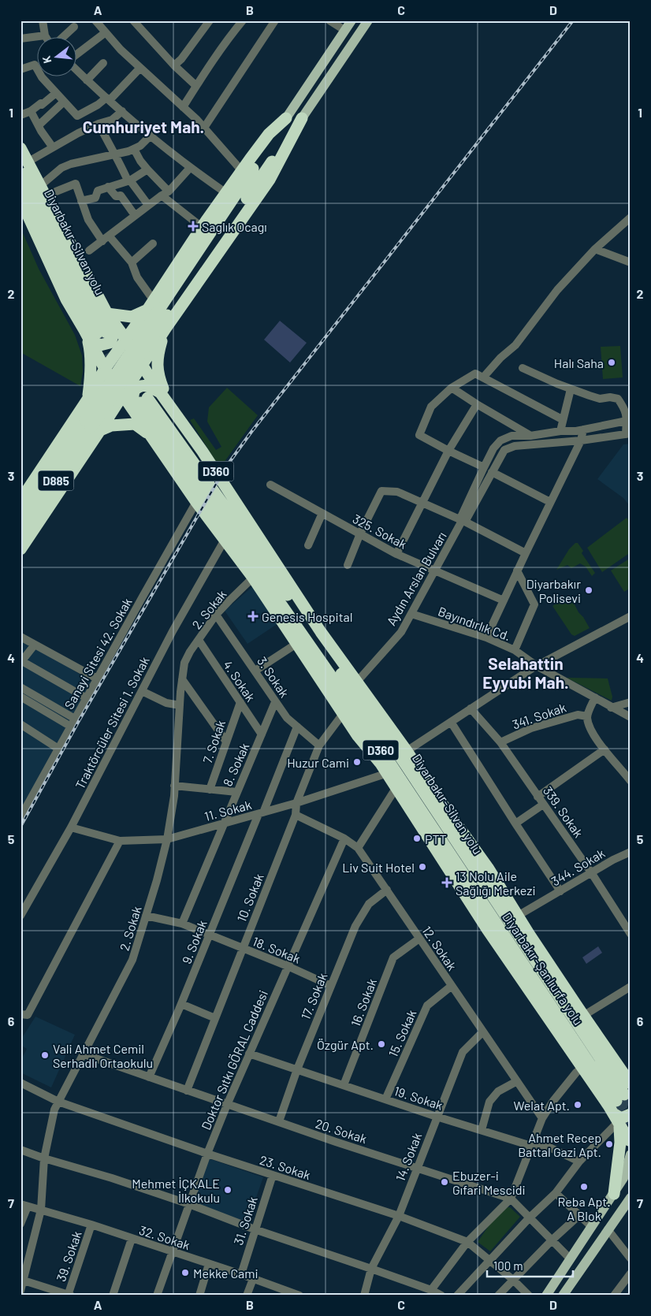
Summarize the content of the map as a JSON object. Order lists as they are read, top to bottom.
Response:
{
  "streets": {
    "highway": [
      "Diyarbakır-Silvan yolu",
      "D360",
      "D885",
      "Diyarbakır-Şanlıurfa yolu"
    ],
    "street": [
      "325. Sokak",
      "Aydın Arslan Bulvarı",
      "2. Sokak",
      "Bayındırlık Cd.",
      "Sanayi Sitesi 42. Sokak",
      "3. Sokak",
      "4. Sokak",
      "341. Sokak",
      "Traktörcüler Sitesi 1. Sokak",
      "7. Sokak",
      "8. Sokak",
      "11. Sokak",
      "339. Sokak",
      "344. Sokak",
      "10. Sokak",
      "9. Sokak",
      "12. Sokak",
      "18. Sokak",
      "17. Sokak",
      "16. Sokak",
      "15. Sokak",
      "Doktor Sıtkı GÖRAL Caddesi",
      "19. Sokak",
      "20. Sokak",
      "14. Sokak",
      "23. Sokak",
      "31. Sokak",
      "32. Sokak",
      "39. Sokak"
    ]
  },
  "crossings": [
    ["Diyarbakır-Silvan yolu", "D360"],
    ["Diyarbakır-Silvan yolu", "Aydın Arslan Bulvarı"],
    ["Diyarbakır-Silvan yolu", "Diyarbakır-Şanlıurfa yolu"],
    ["D360", "Aydın Arslan Bulvarı"],
    ["D360", "Diyarbakır-Şanlıurfa yolu"],
    ["325. Sokak", "Aydın Arslan Bulvarı"],
    ["Aydın Arslan Bulvarı", "Bayındırlık Cd."],
    ["2. Sokak", "3. Sokak"],
    ["2. Sokak", "4. Sokak"],
    ["2. Sokak", "11. Sokak"],
    ["2. Sokak", "18. Sokak"],
    ["2. Sokak", "20. Sokak"],
    ["2. Sokak", "23. Sokak"],
    ["2. Sokak", "32. Sokak"],
    ["3. Sokak", "8. Sokak"],
    ["3. Sokak", "10. Sokak"],
    ["3. Sokak", "9. Sokak"],
    ["4. Sokak", "7. Sokak"],
    ["4. Sokak", "8. Sokak"],
    ["341. Sokak", "339. Sokak"],
    ["Traktörcüler Sitesi 1. Sokak", "11. Sokak"],
    ["8. Sokak", "11. Sokak"],
    ["8. Sokak", "18. Sokak"],
    ["11. Sokak", "10. Sokak"],
    ["11. Sokak", "9. Sokak"],
    ["339. Sokak", "344. Sokak"],
    ["10. Sokak", "12. Sokak"],
    ["10. Sokak", "18. Sokak"],
    ["10. Sokak", "20. Sokak"],
    ["9. Sokak", "18. Sokak"],
    ["9. Sokak", "20. Sokak"],
    ["12. Sokak", "17. Sokak"],
    ["12. Sokak", "16. Sokak"],
    ["12. Sokak", "15. Sokak"],
    ["12. Sokak", "Doktor Sıtkı GÖRAL Caddesi"],
    ["12. Sokak", "14. Sokak"],
    ["18. Sokak", "17. Sokak"],
    ["18. Sokak", "Doktor Sıtkı GÖRAL Caddesi"],
    ["17. Sokak", "19. Sokak"],
    ["17. Sokak", "20. Sokak"],
    ["16. Sokak", "19. Sokak"],
    ["15. Sokak", "19. Sokak"],
    ["Doktor Sıtkı GÖRAL Caddesi", "19. Sokak"],
    ["Doktor Sıtkı GÖRAL Caddesi", "20. Sokak"],
    ["Doktor Sıtkı GÖRAL Caddesi", "23. Sokak"],
    ["Doktor Sıtkı GÖRAL Caddesi", "32. Sokak"],
    ["19. Sokak", "14. Sokak"],
    ["20. Sokak", "14. Sokak"],
    ["14. Sokak", "23. Sokak"],
    ["23. Sokak", "31. Sokak"],
    ["31. Sokak", "32. Sokak"],
    ["32. Sokak", "39. Sokak"]
  ],
  "districts": ["Cumhuriyet Mah.", "Selahattin Eyyubi Mah."],
  "places": {
    "health": ["Saglık Ocagı", "Genesis Hospital", "13 Nolu Aile Sağlığı Merkezi"],
    "other": [
      "Halı Saha",
      "Diyarbakır Polisevi",
      "Huzur Cami",
      "PTT",
      "Liv Suit Hotel",
      "Özgür Apt.",
      "Vali Ahmet Cemil Serhadlı Ortaokulu",
      "Welat Apt.",
      "Ahmet Recep Battal Gazi Apt.",
      "Ebuzer-i Gıfari Mescidi",
      "Reba Apt. A Blok",
      "Mehmet İÇKALE İlkokulu",
      "Mekke Cami"
    ]
  },
  "scale_bar": "100 m",
  "north": "left",
  "grid": {
    "columns": [
      "A",
      "B",
      "C",
      "D"
    ],
    "rows": [
      "1",
      "2",
      "3",
      "4",
      "5",
      "6",
      "7"
    ]
  }
}
